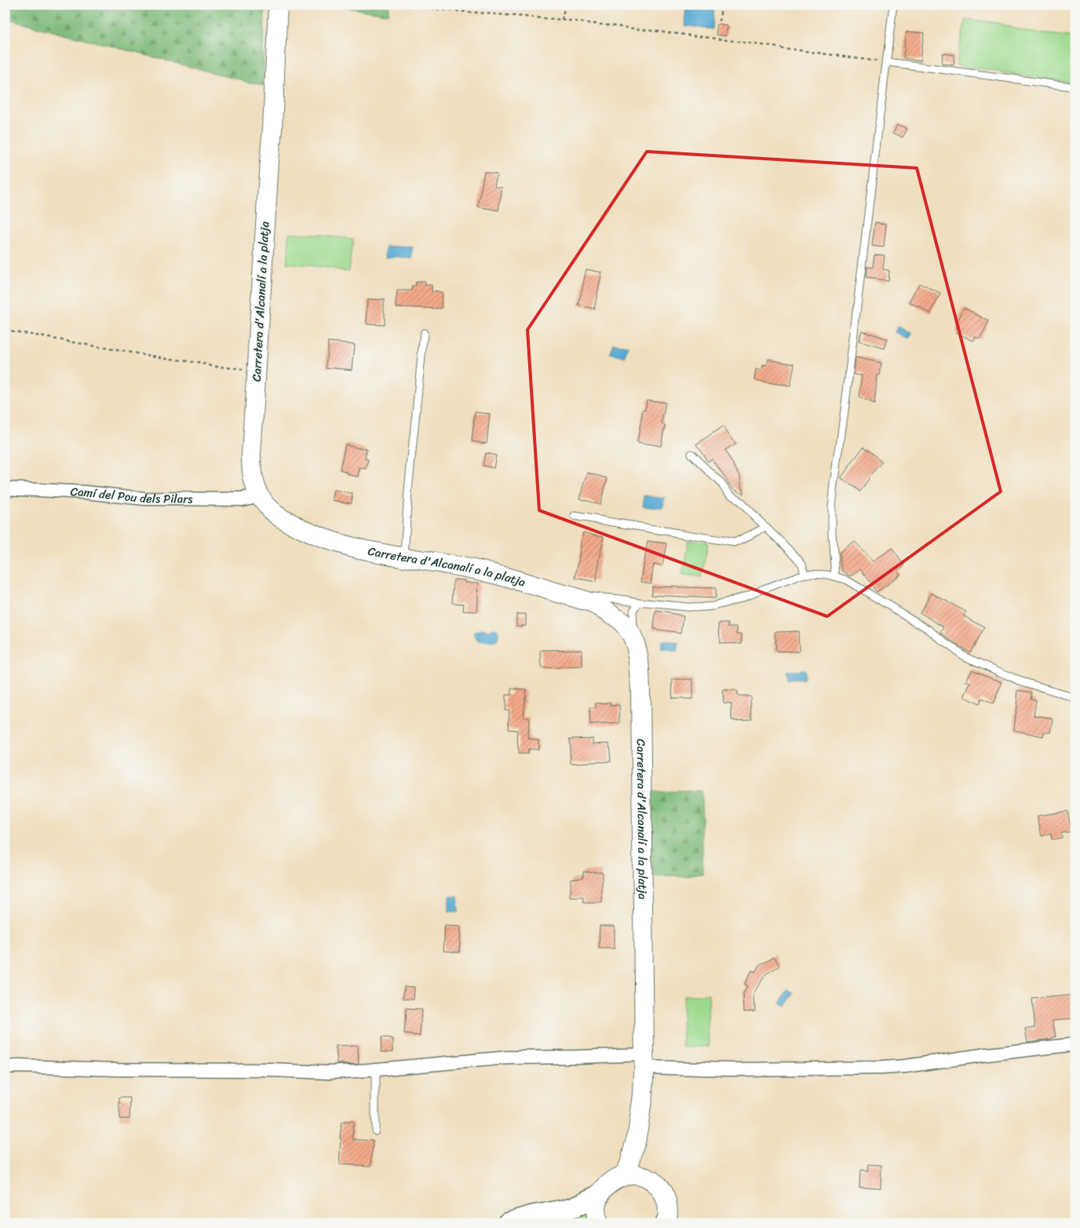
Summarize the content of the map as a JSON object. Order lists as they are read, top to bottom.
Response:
{
  "streets": {
    "main road": ["Carretera d'Alcanalí a la platja"],
    "street": ["Camí del Pou dels Pilars"]
  },
  "crossings": [
    ["Carretera d'Alcanalí a la platja", "Camí del Pou dels Pilars"]
  ]
}
